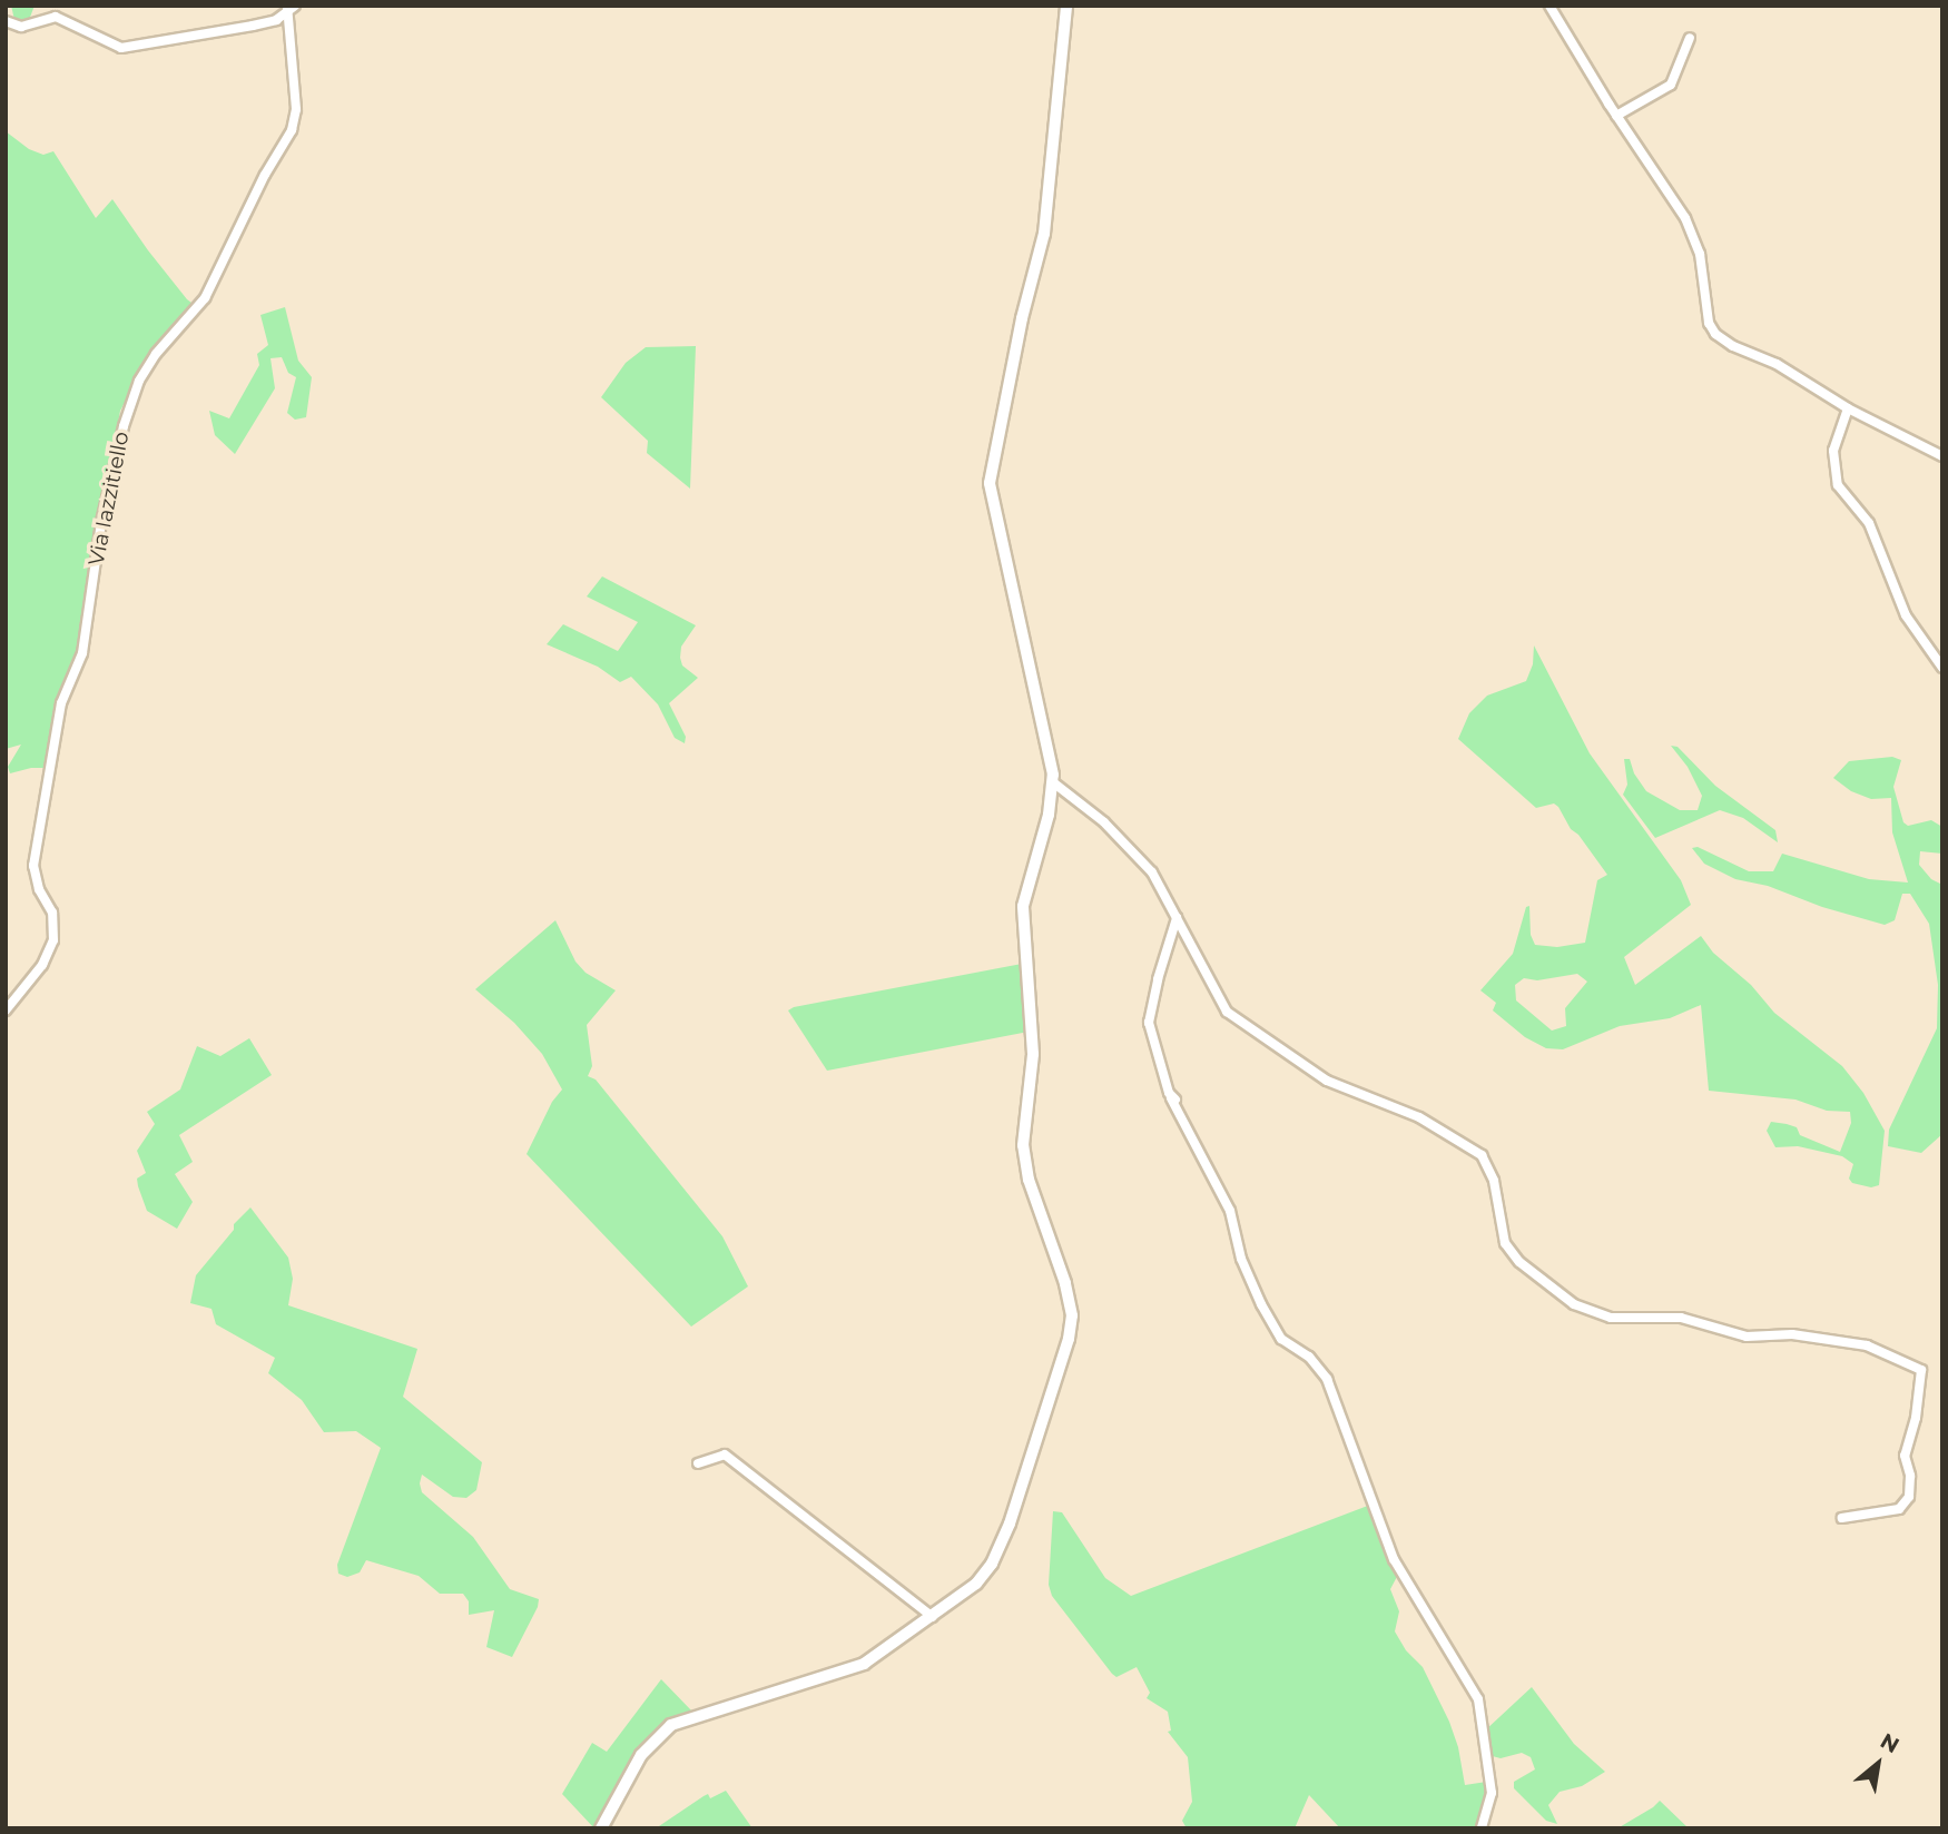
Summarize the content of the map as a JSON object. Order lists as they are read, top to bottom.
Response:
{
  "streets": {
    "street": ["Via Iazzitiello"]
  },
  "north": "top right"
}
